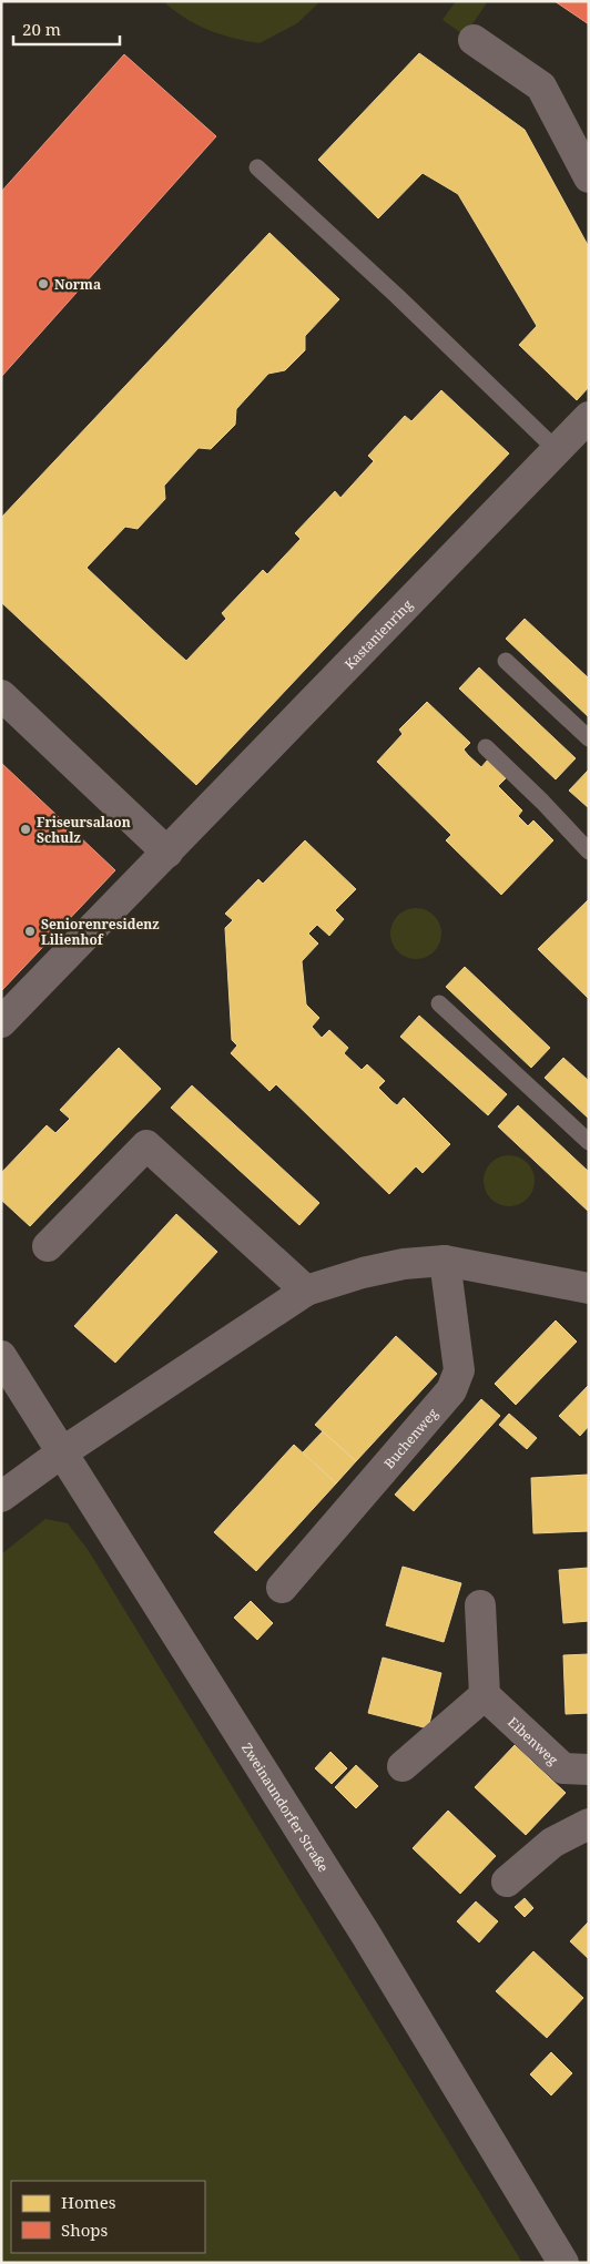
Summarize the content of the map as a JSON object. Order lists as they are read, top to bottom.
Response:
{
  "streets": {
    "street": [
      "Kastanienring",
      "Buchenweg",
      "Eibenweg",
      "Zweinaundorfer Straße"
    ]
  },
  "places": ["Norma", "Friseursalaon Schulz", "Seniorenresidenz Lilienhof"],
  "legend": ["Homes", "Shops"],
  "scale_bar": "20 m"
}
